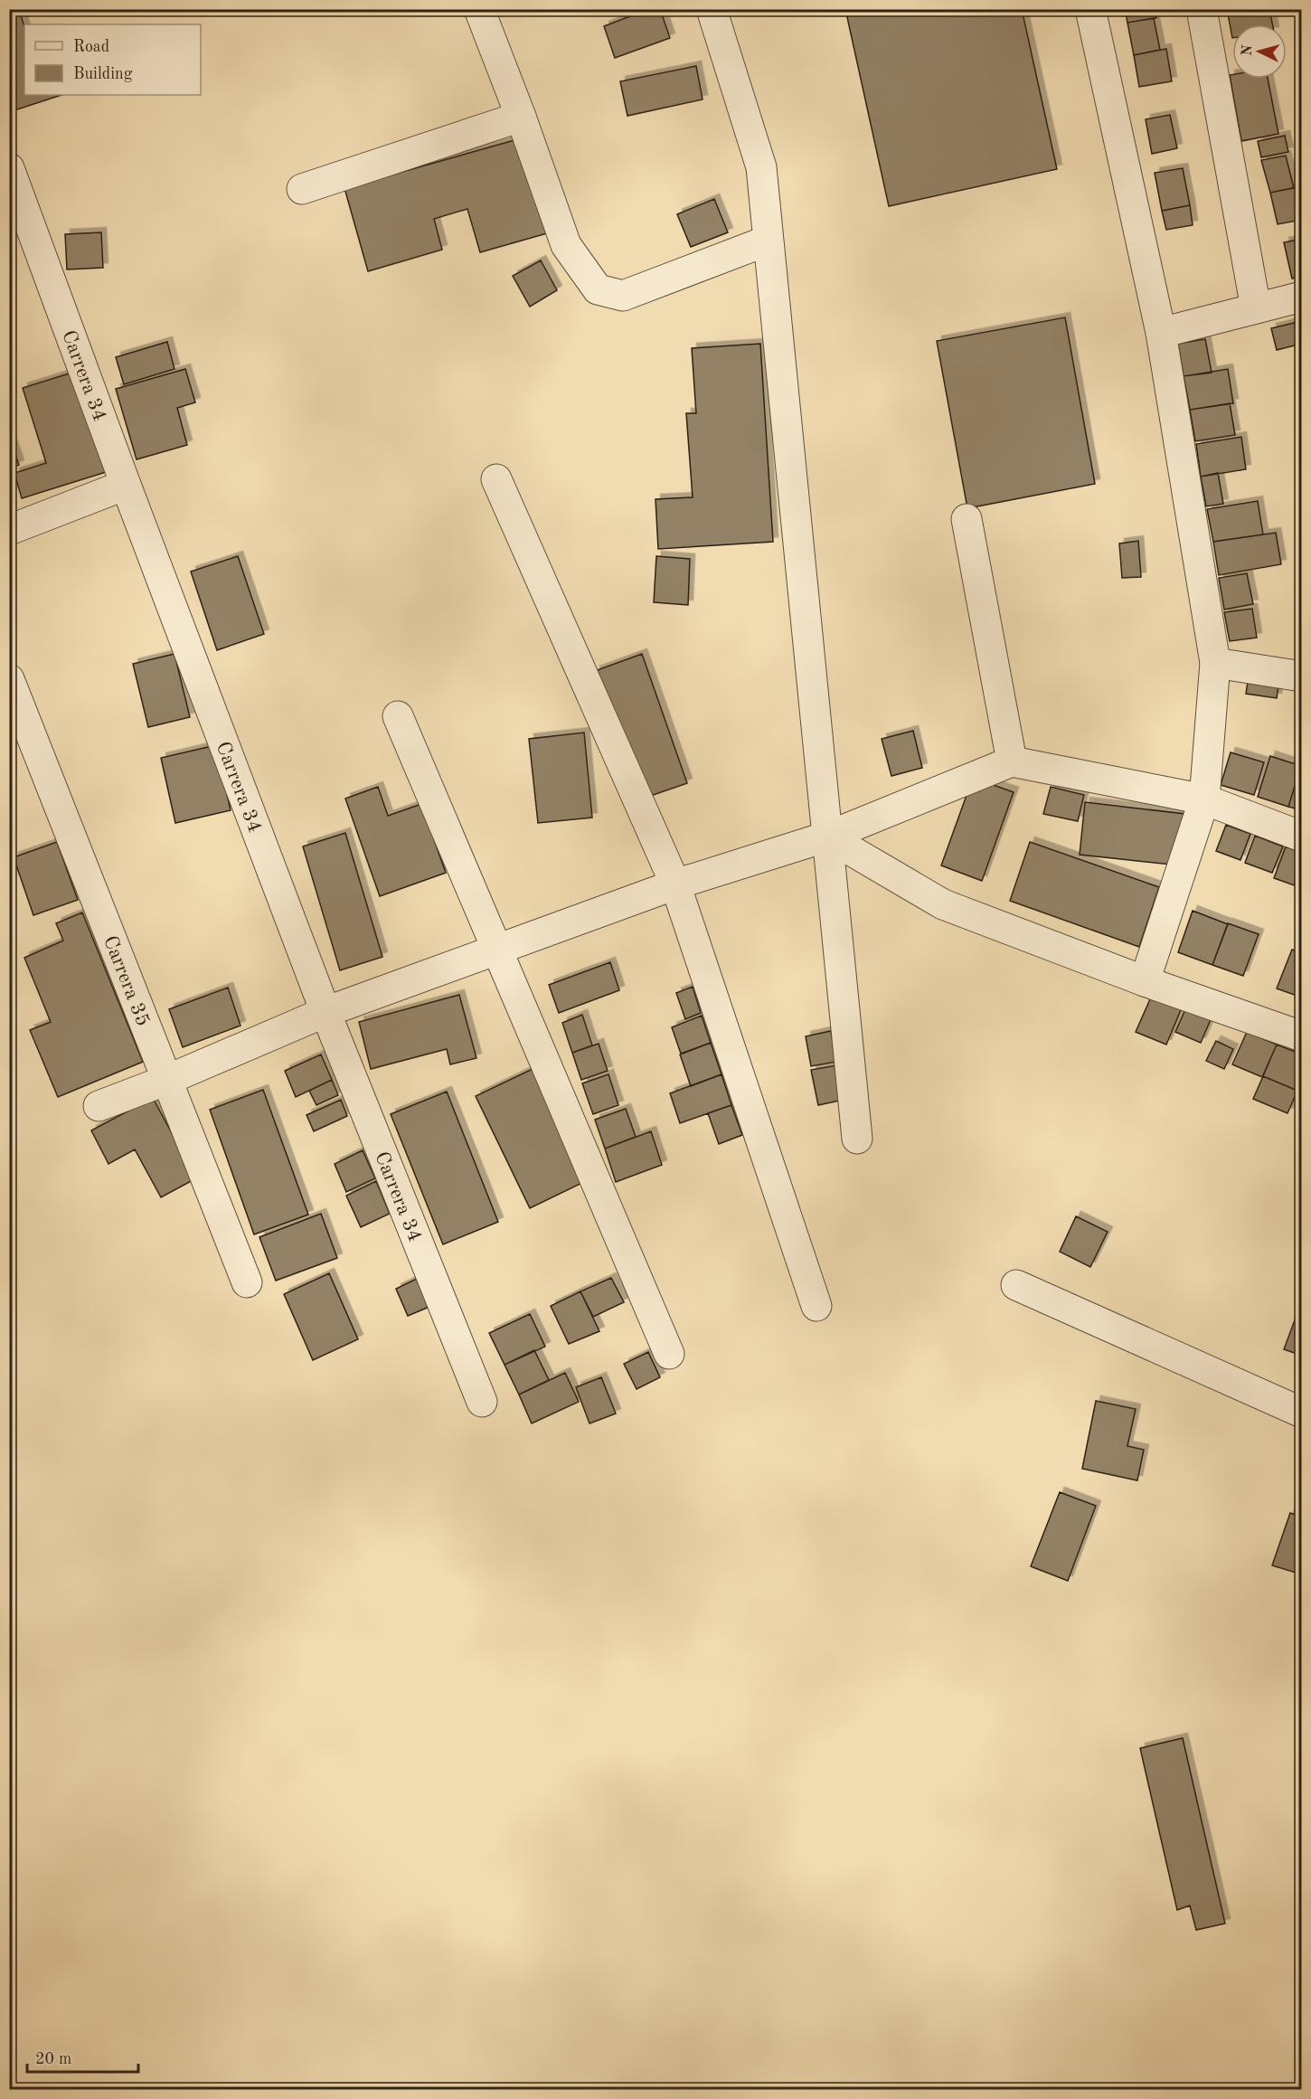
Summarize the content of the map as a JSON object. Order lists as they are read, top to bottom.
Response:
{
  "streets": {
    "street": ["Carrera 34", "Carrera 35"]
  },
  "legend": ["Road", "Building"],
  "scale_bar": "20 m",
  "north": "left"
}
